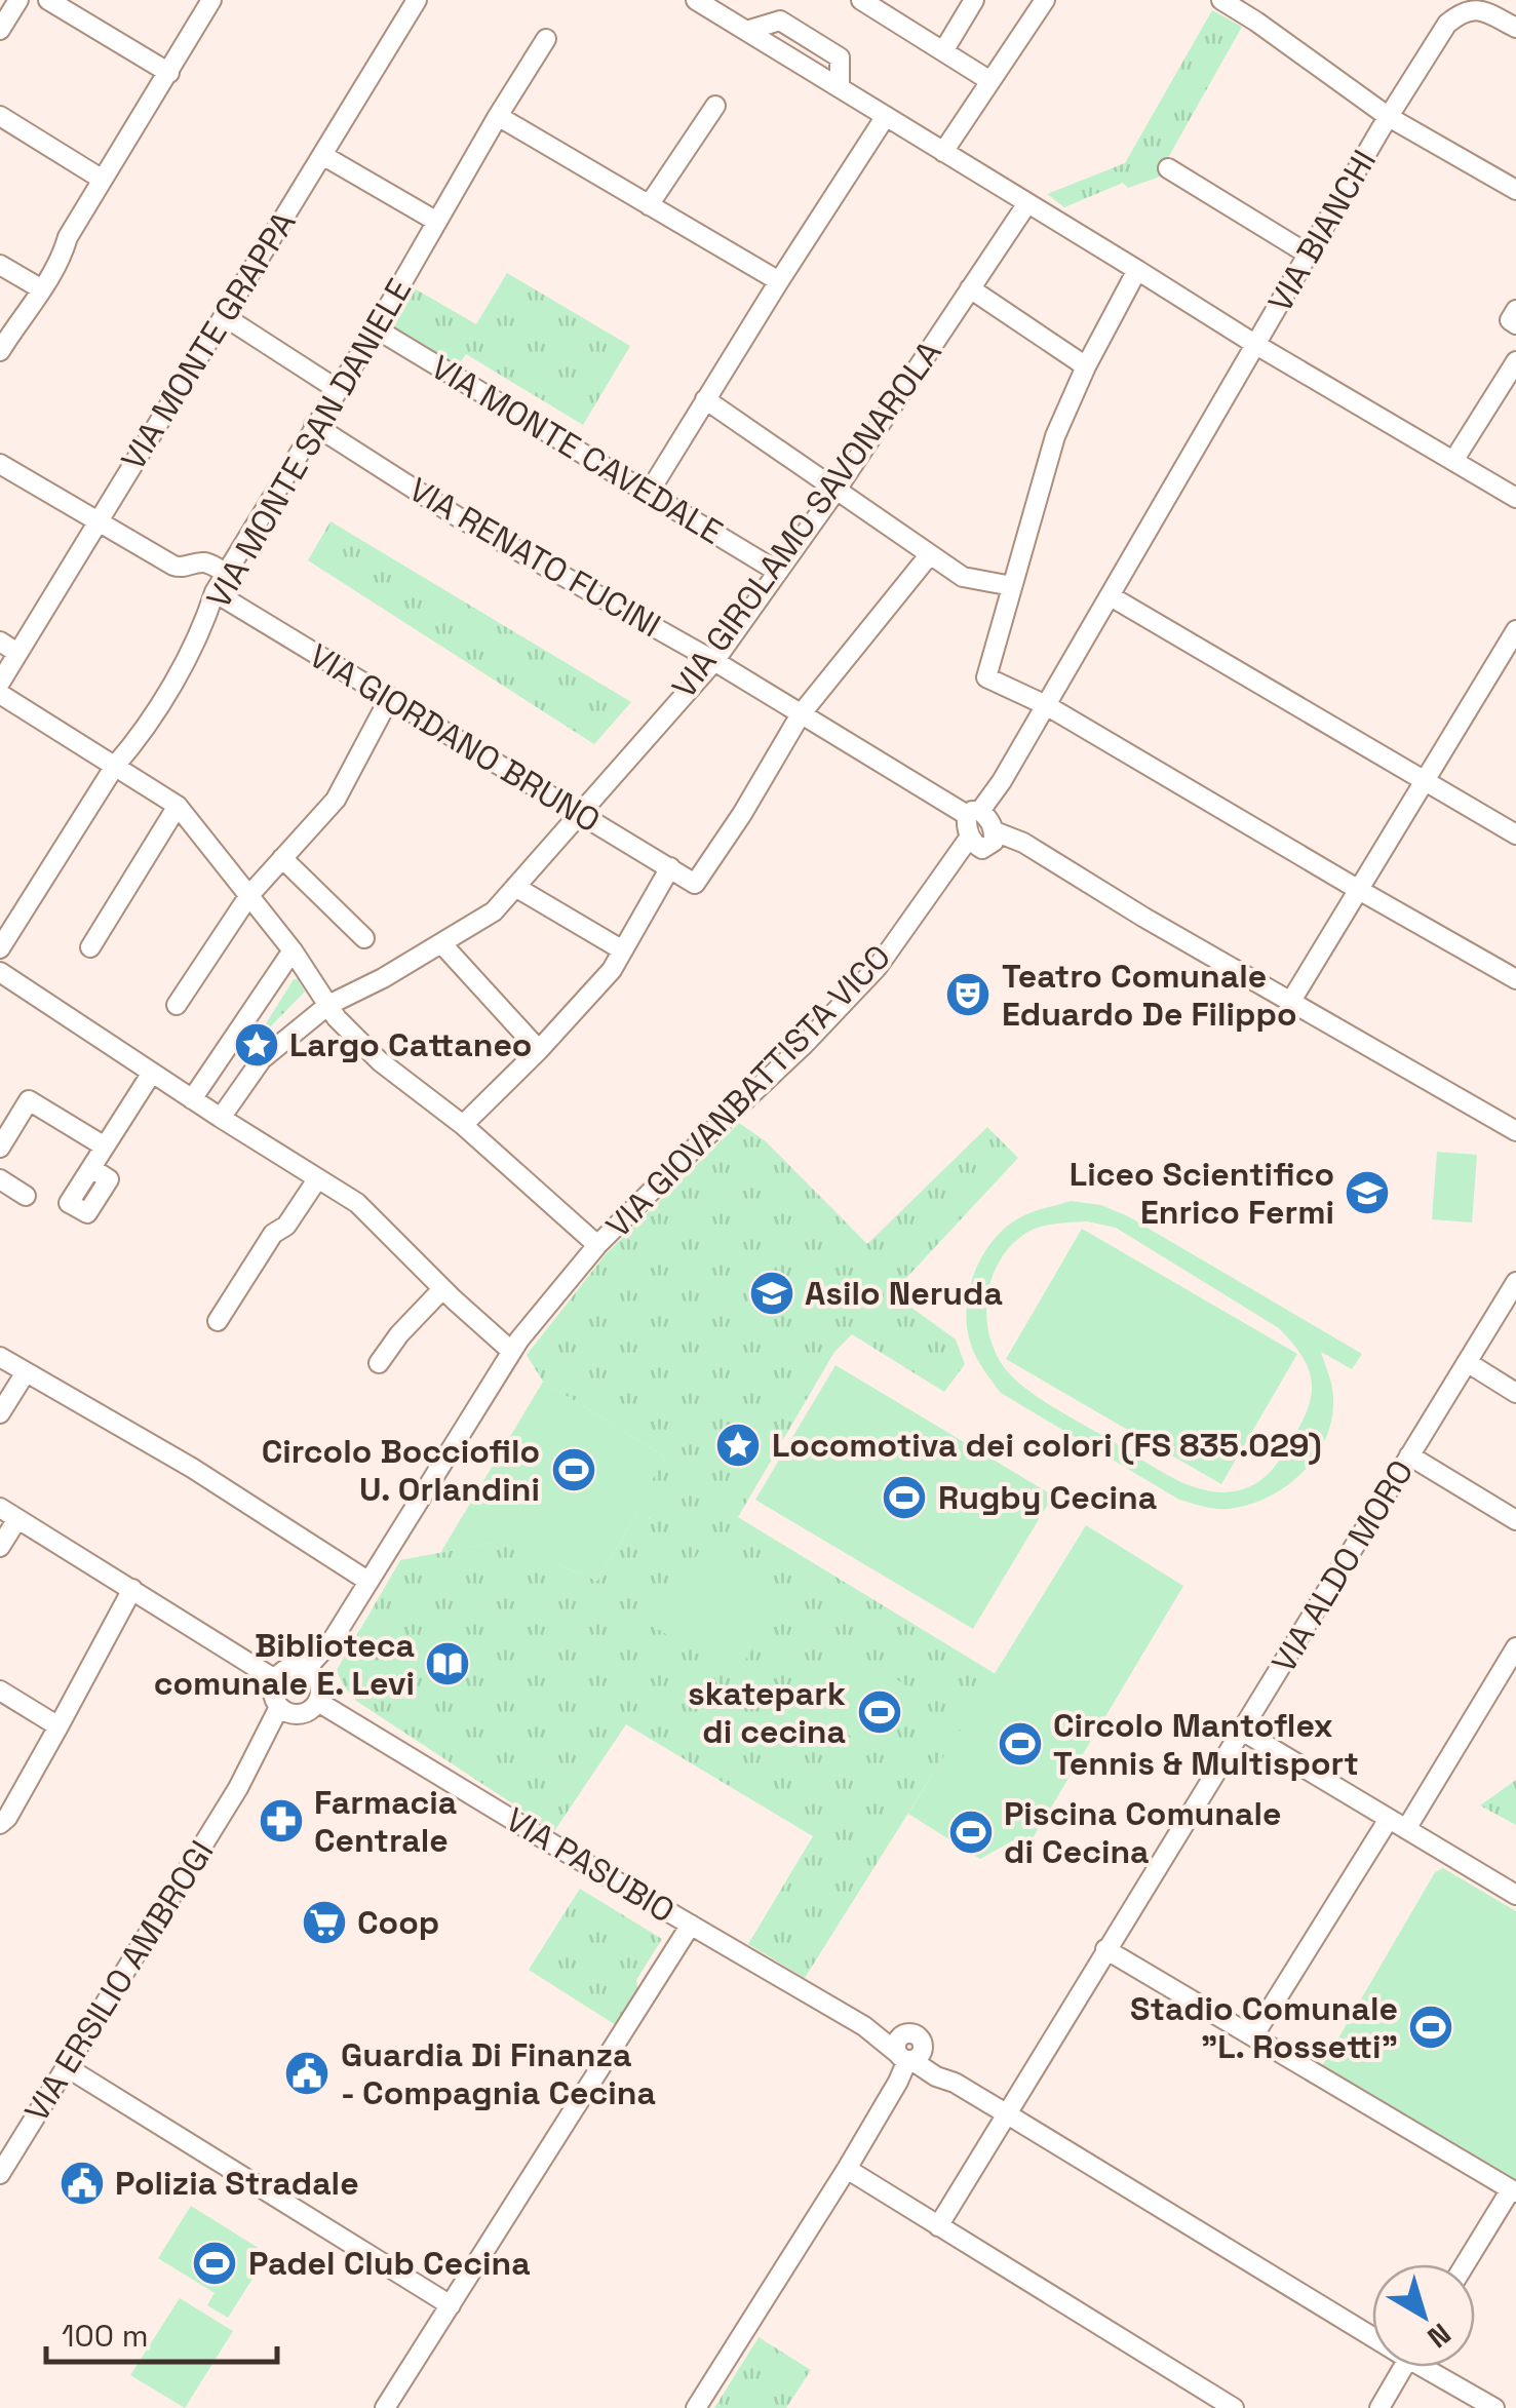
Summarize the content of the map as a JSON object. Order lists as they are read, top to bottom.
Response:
{
  "streets": {
    "street": [
      "VIA BIANCHI",
      "VIA MONTE GRAPPA",
      "VIA MONTE SAN DANIELE",
      "VIA MONTE CAVEDALE",
      "VIA GIROLAMO SAVONAROLA",
      "VIA RENATO FUCINI",
      "VIA GIORDANO BRUNO",
      "VIA GIOVANBATTISTA VICO",
      "VIA ALDO MORO",
      "VIA PASUBIO",
      "VIA ERSILIO AMBROGI"
    ]
  },
  "crossings": [
    ["VIA MONTE SAN DANIELE", "VIA MONTE CAVEDALE"],
    ["VIA MONTE SAN DANIELE", "VIA RENATO FUCINI"],
    ["VIA MONTE SAN DANIELE", "VIA GIORDANO BRUNO"],
    ["VIA MONTE CAVEDALE", "VIA GIROLAMO SAVONAROLA"],
    ["VIA GIROLAMO SAVONAROLA", "VIA RENATO FUCINI"],
    ["VIA GIROLAMO SAVONAROLA", "VIA GIORDANO BRUNO"],
    ["VIA RENATO FUCINI", "VIA GIORDANO BRUNO"],
    ["VIA GIOVANBATTISTA VICO", "VIA PASUBIO"],
    ["VIA GIOVANBATTISTA VICO", "VIA ERSILIO AMBROGI"],
    ["VIA ALDO MORO", "VIA PASUBIO"],
    ["VIA PASUBIO", "VIA ERSILIO AMBROGI"]
  ],
  "places": {
    "theatre": ["Teatro Comunale Eduardo De Filippo"],
    "place": ["Largo Cattaneo", "Locomotiva dei colori (FS 835.029)"],
    "school or university": ["Liceo Scientifico Enrico Fermi", "Asilo Neruda"],
    "sports": [
      "Circolo Bocciofilo U. Orlandini",
      "Rugby Cecina",
      "skatepark di cecina",
      "Circolo Mantoflex Tennis & Multisport",
      "Piscina Comunale di Cecina",
      "Stadio Comunale \"L. Rossetti\"",
      "Padel Club Cecina"
    ],
    "library": ["Biblioteca comunale E. Levi"],
    "pharmacy": ["Farmacia Centrale"],
    "supermarket": ["Coop"],
    "public building": ["Guardia Di Finanza - Compagnia Cecina", "Polizia Stradale"]
  },
  "scale_bar": "100 m",
  "north": "bottom right"
}
